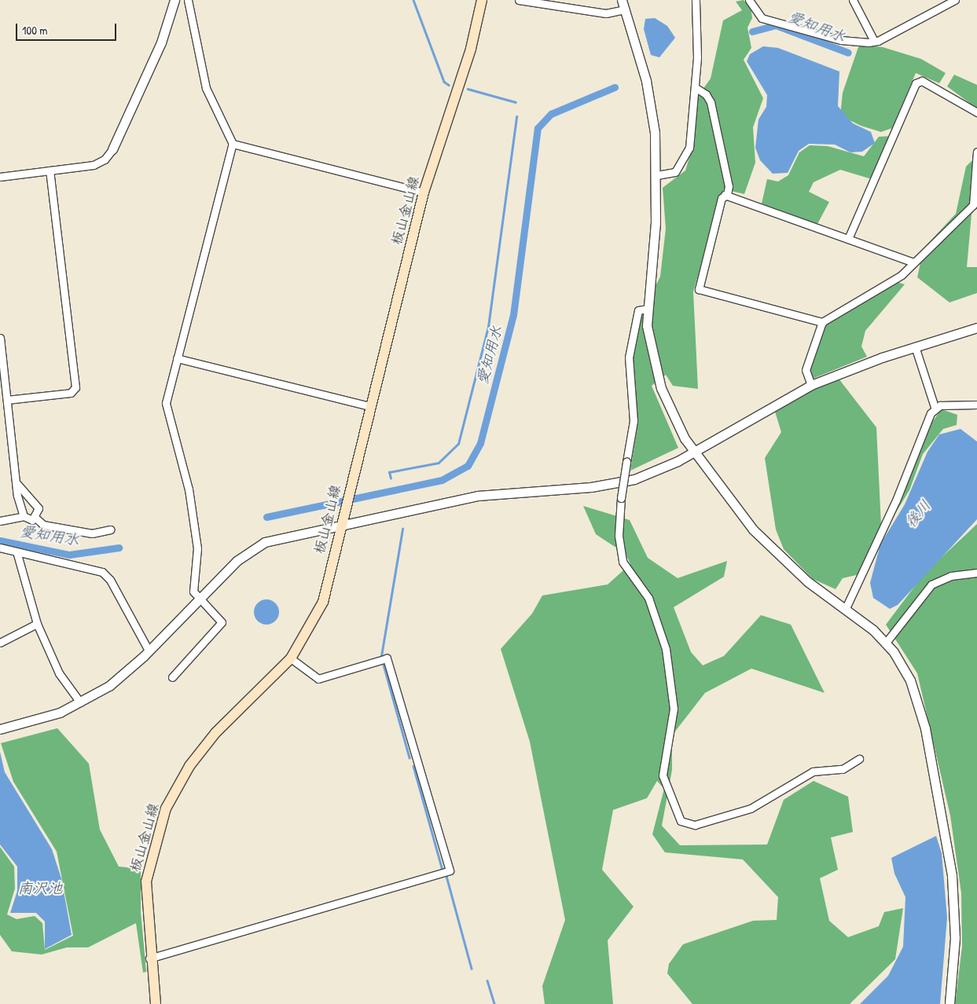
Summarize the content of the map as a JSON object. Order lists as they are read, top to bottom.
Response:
{
  "streets": {
    "main road": ["板山金山線"]
  },
  "water": ["愛知用水", "後川", "南沢池"],
  "scale_bar": "100 m"
}
